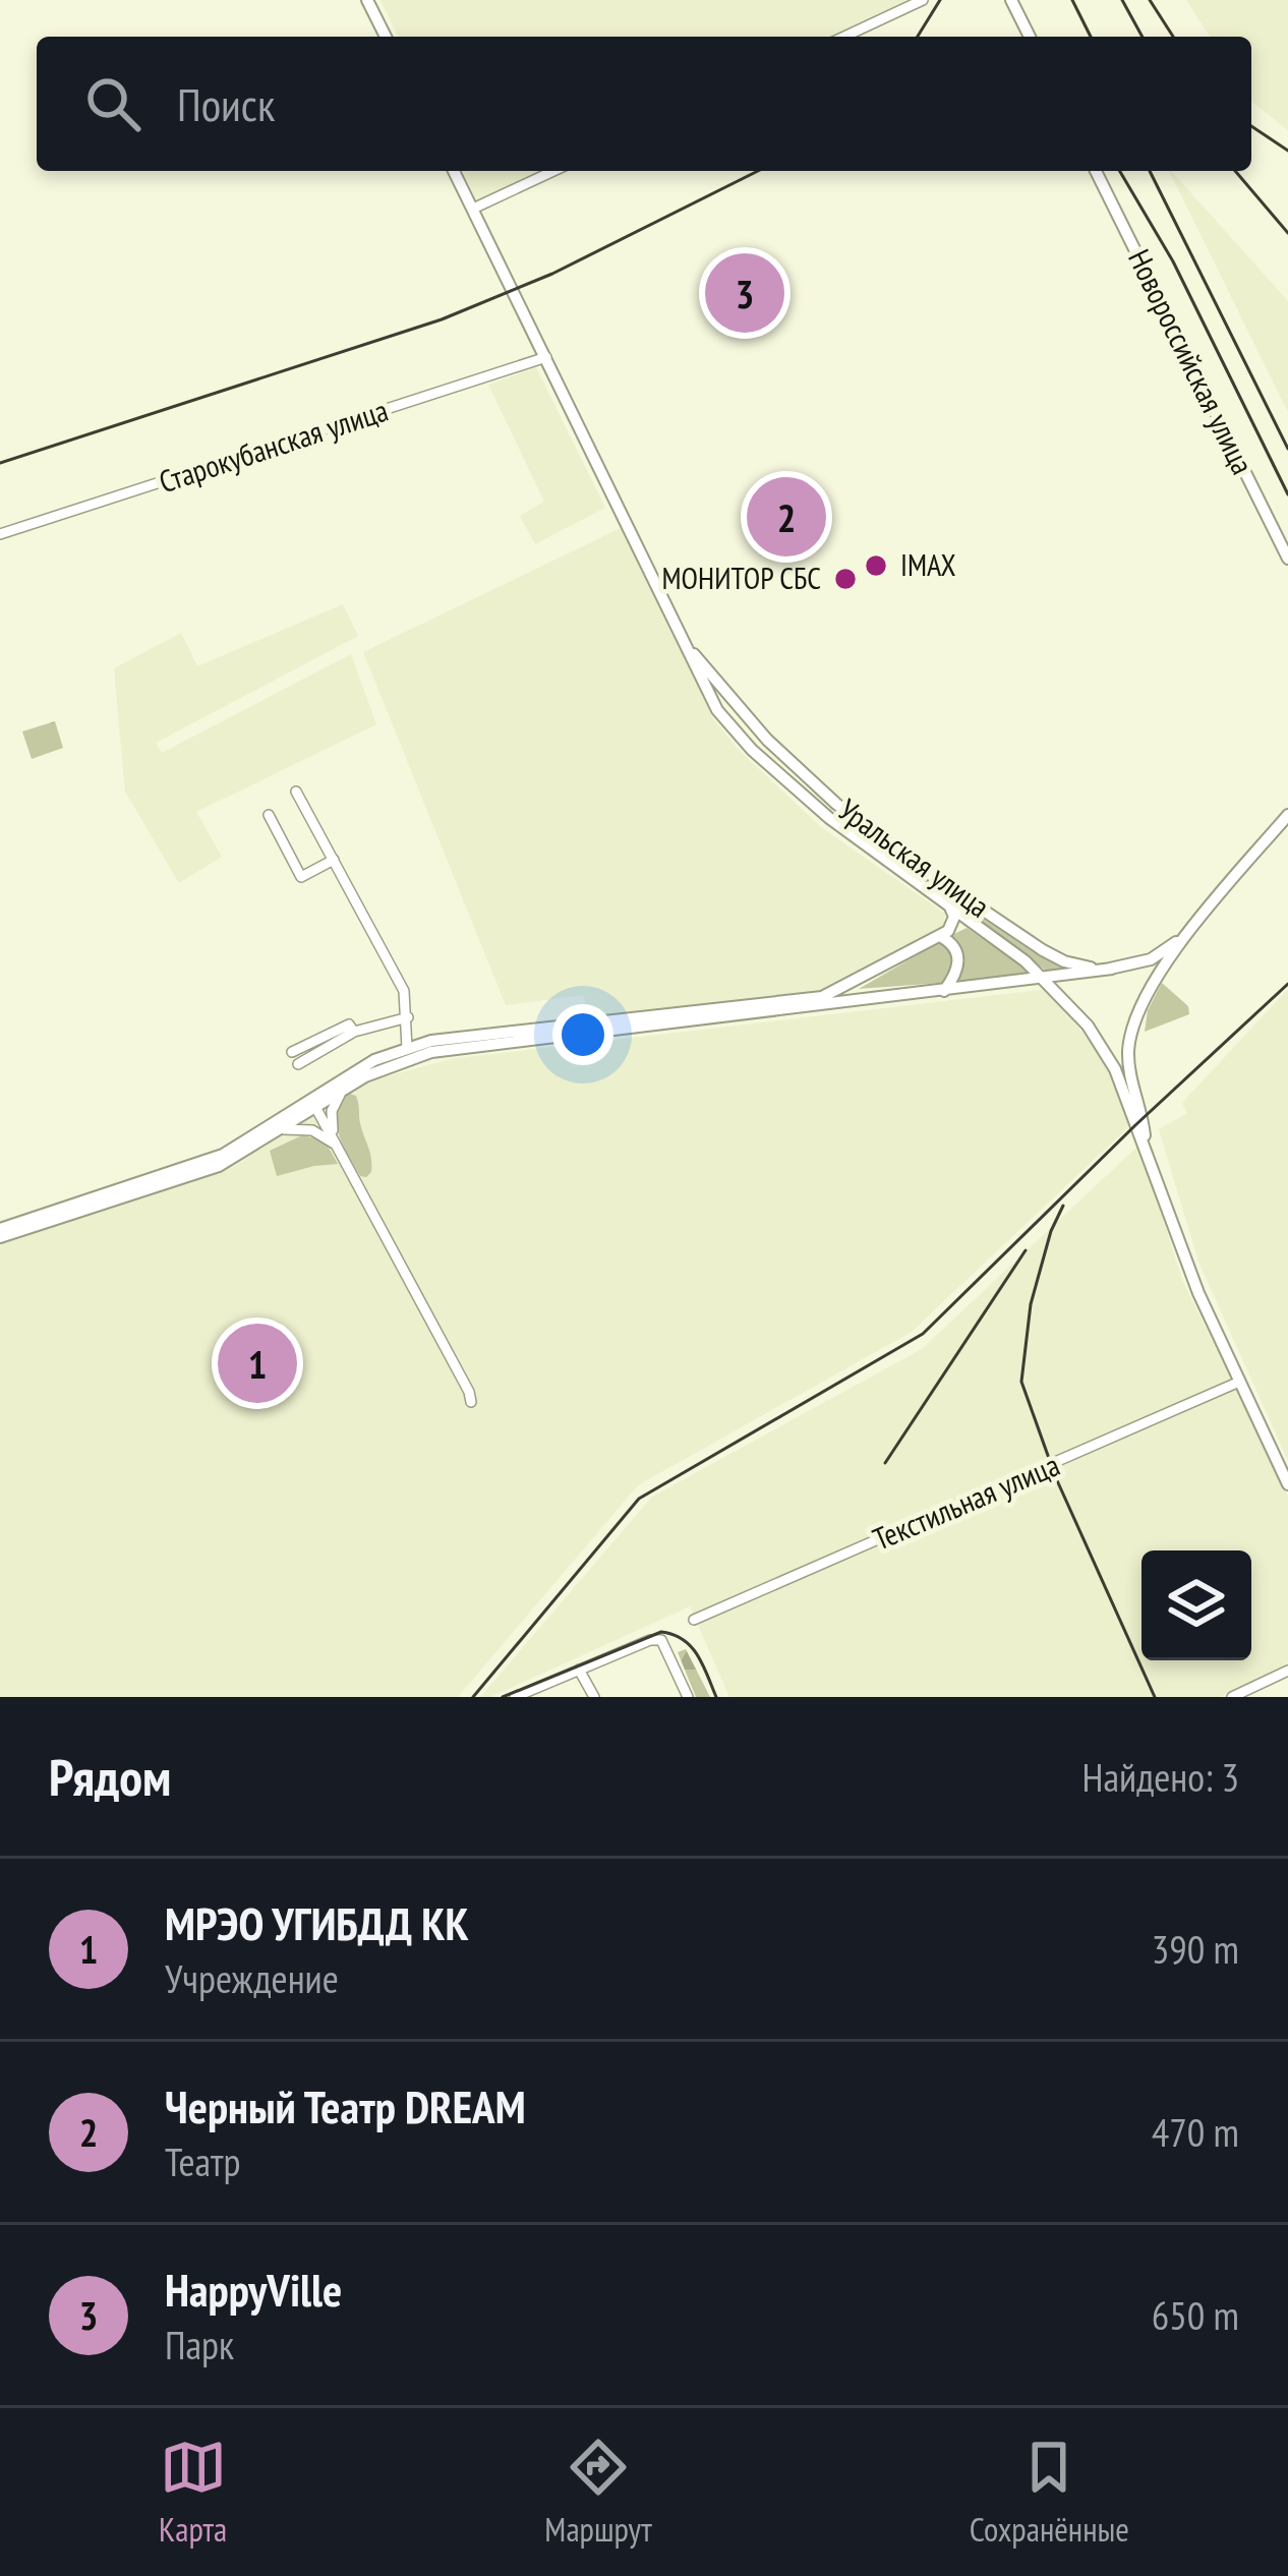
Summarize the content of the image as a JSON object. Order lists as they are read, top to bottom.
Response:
{
  "streets": {
    "main road": ["Новороссийская улица", "Уральская улица"],
    "street": ["Старокубанская улица", "Текстильная улица"]
  },
  "crossings": [
    ["Старокубанская улица", "Уральская улица"]
  ],
  "places": ["IMAX", "МОНИТОР СБС"],
  "page": {
    "search": "Поиск",
    "pins": ["3", "2", "1"],
    "heading": ["Рядом", "Найдено: 3"],
    "list": [
      {
        "mark": "1",
        "name": "МРЭО УГИБДД КК",
        "note": "Учреждение",
        "value": "390 m"
      },
      {
        "mark": "2",
        "name": "Черный Театр DREAM",
        "note": "Театр",
        "value": "470 m"
      },
      {
        "mark": "3",
        "name": "HappyVille",
        "note": "Парк",
        "value": "650 m"
      }
    ],
    "nav": ["Карта", "Маршрут", "Сохранённые"]
  }
}
